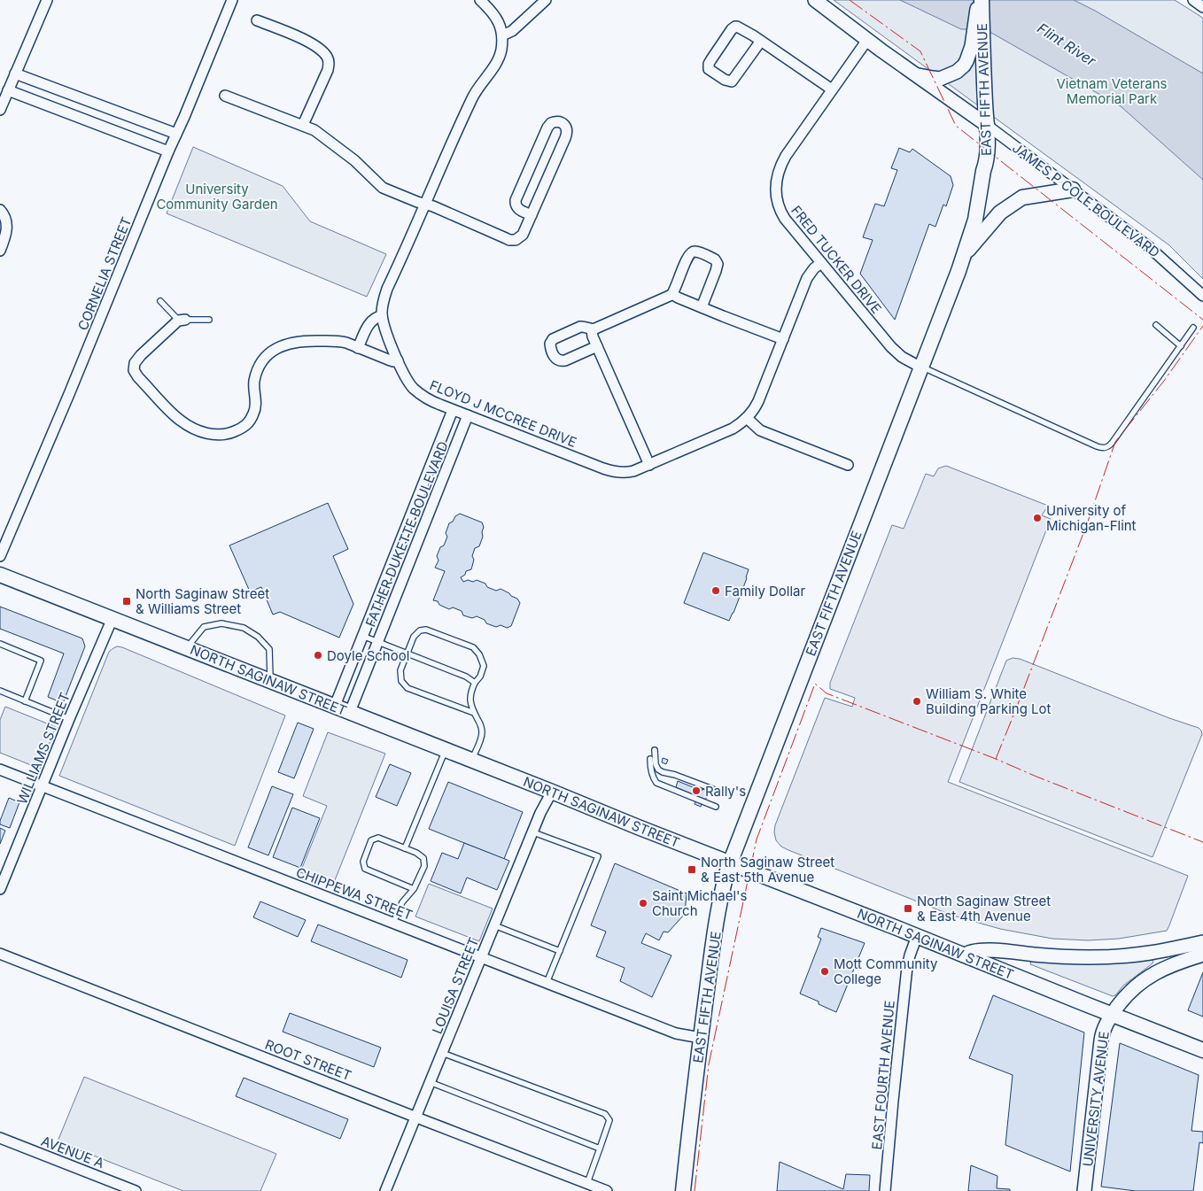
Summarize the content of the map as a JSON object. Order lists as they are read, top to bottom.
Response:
{
  "streets": {
    "main road": ["EAST FIFTH AVENUE", "NORTH SAGINAW STREET"],
    "street": [
      "JAMES P COLE BOULEVARD",
      "FRED TUCKER DRIVE",
      "CORNELIA STREET",
      "FLOYD J MCCREE DRIVE",
      "FATHER DUKETTE BOULEVARD",
      "WILLIAMS STREET",
      "CHIPPEWA STREET",
      "LOUISA STREET",
      "ROOT STREET",
      "EAST FOURTH AVENUE",
      "UNIVERSITY AVENUE",
      "AVENUE A"
    ]
  },
  "crossings": [
    ["EAST FIFTH AVENUE", "JAMES P COLE BOULEVARD"],
    ["EAST FIFTH AVENUE", "FRED TUCKER DRIVE"],
    ["EAST FIFTH AVENUE", "NORTH SAGINAW STREET"],
    ["EAST FIFTH AVENUE", "CHIPPEWA STREET"],
    ["JAMES P COLE BOULEVARD", "FRED TUCKER DRIVE"],
    ["FRED TUCKER DRIVE", "FLOYD J MCCREE DRIVE"],
    ["FLOYD J MCCREE DRIVE", "FATHER DUKETTE BOULEVARD"],
    ["FATHER DUKETTE BOULEVARD", "NORTH SAGINAW STREET"],
    ["NORTH SAGINAW STREET", "WILLIAMS STREET"],
    ["NORTH SAGINAW STREET", "LOUISA STREET"],
    ["NORTH SAGINAW STREET", "EAST FOURTH AVENUE"],
    ["NORTH SAGINAW STREET", "UNIVERSITY AVENUE"],
    ["WILLIAMS STREET", "CHIPPEWA STREET"],
    ["CHIPPEWA STREET", "LOUISA STREET"],
    ["LOUISA STREET", "ROOT STREET"]
  ],
  "water": ["Flint River"],
  "parks": ["Vietnam Veterans Memorial Park", "University Community Garden"],
  "places": {
    "other": [
      "University of Michigan-Flint",
      "Family Dollar",
      "Doyle School",
      "William S. White Building Parking Lot",
      "Rally's",
      "Saint Michael's Church",
      "Mott Community College"
    ],
    "transit": ["North Saginaw Street & Williams Street", "North Saginaw Street & East 5th Avenue", "North Saginaw Street & East 4th Avenue"]
  }
}
